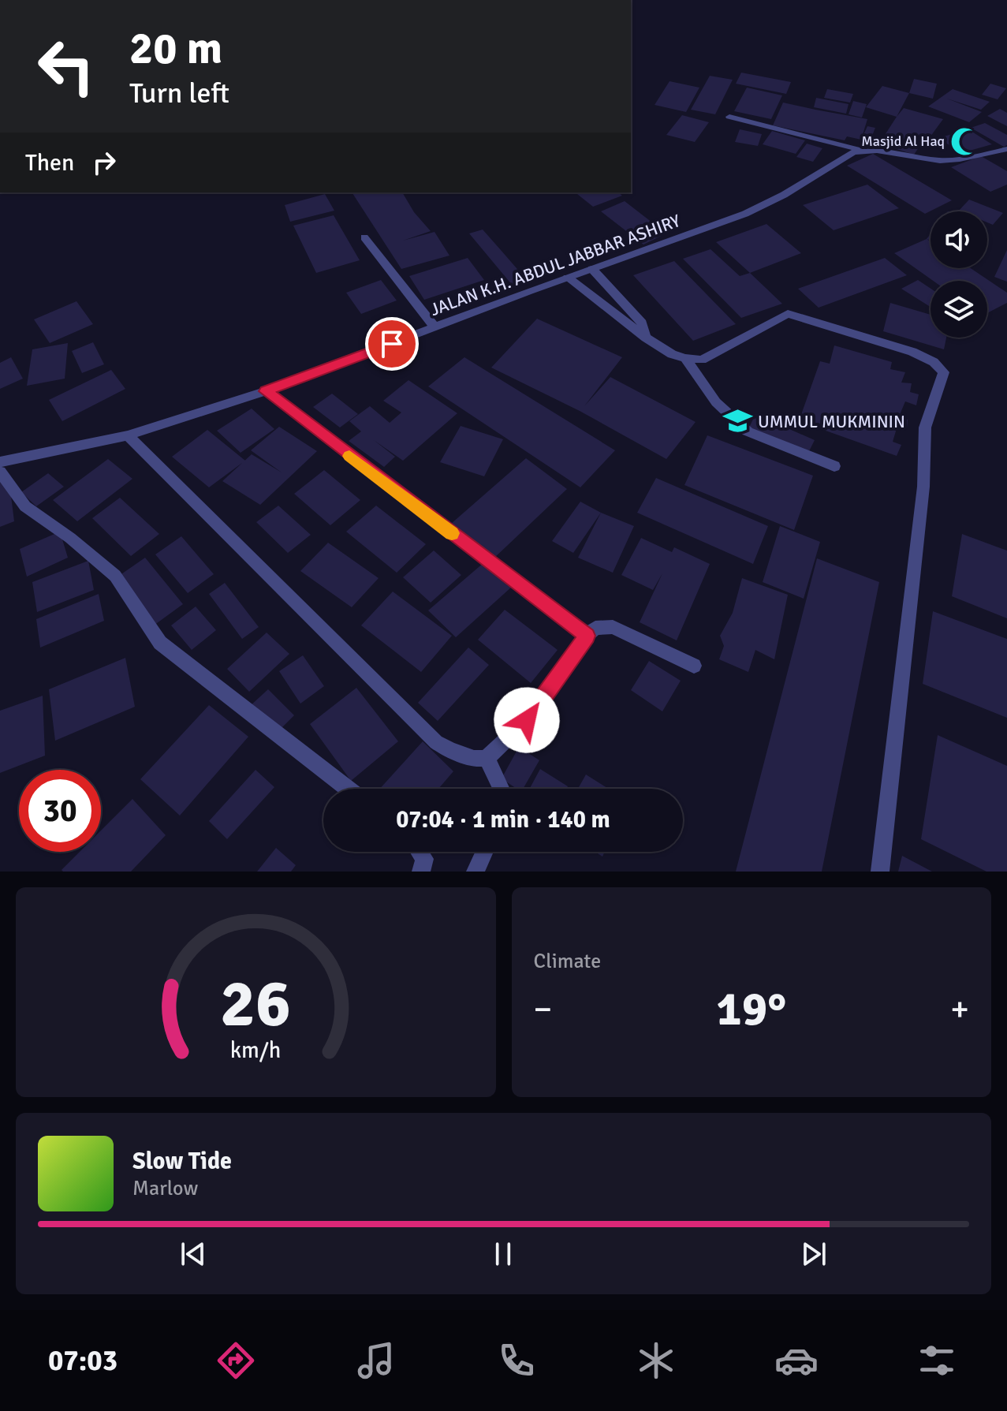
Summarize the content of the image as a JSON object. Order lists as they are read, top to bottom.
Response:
{
  "streets": {
    "street": ["JALAN K.H. ABDUL JABBAR ASHIRY"]
  },
  "places": {
    "mosque": ["Masjid Al Haq"],
    "school or university": ["UMMUL MUKMININ"]
  },
  "page": {
    "turn": ["20 m", "Turn left"],
    "then": "Then",
    "limit": "30",
    "trip": "07:04 · 1 min · 140 m",
    "tile": "Climate",
    "heat": ["−", "19°", "+"],
    "song": ["Slow Tide", "Marlow"],
    "tabs": "07:03",
    "gauge": ["26", "km/h"]
  }
}
